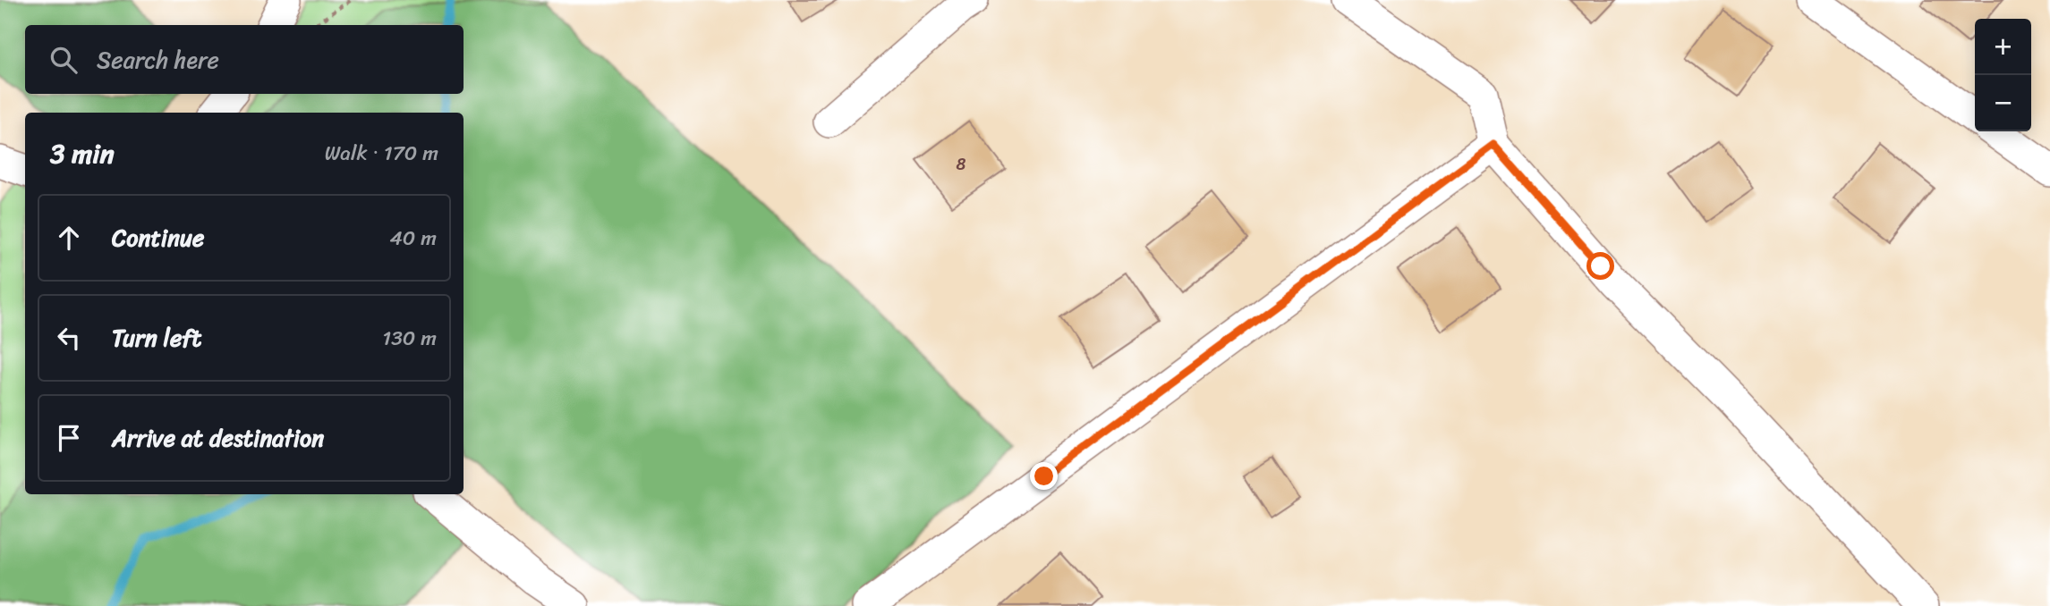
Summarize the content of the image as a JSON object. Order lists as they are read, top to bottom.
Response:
{
  "house_numbers": ["8"],
  "page": {
    "map_buttons": ["+", "−"],
    "search": "Search here",
    "heading": ["3 min", "Walk · 170 m"],
    "list": [
      ["Continue", "40 m"],
      ["Turn left", "130 m"],
      "Arrive at destination"
    ]
  }
}
